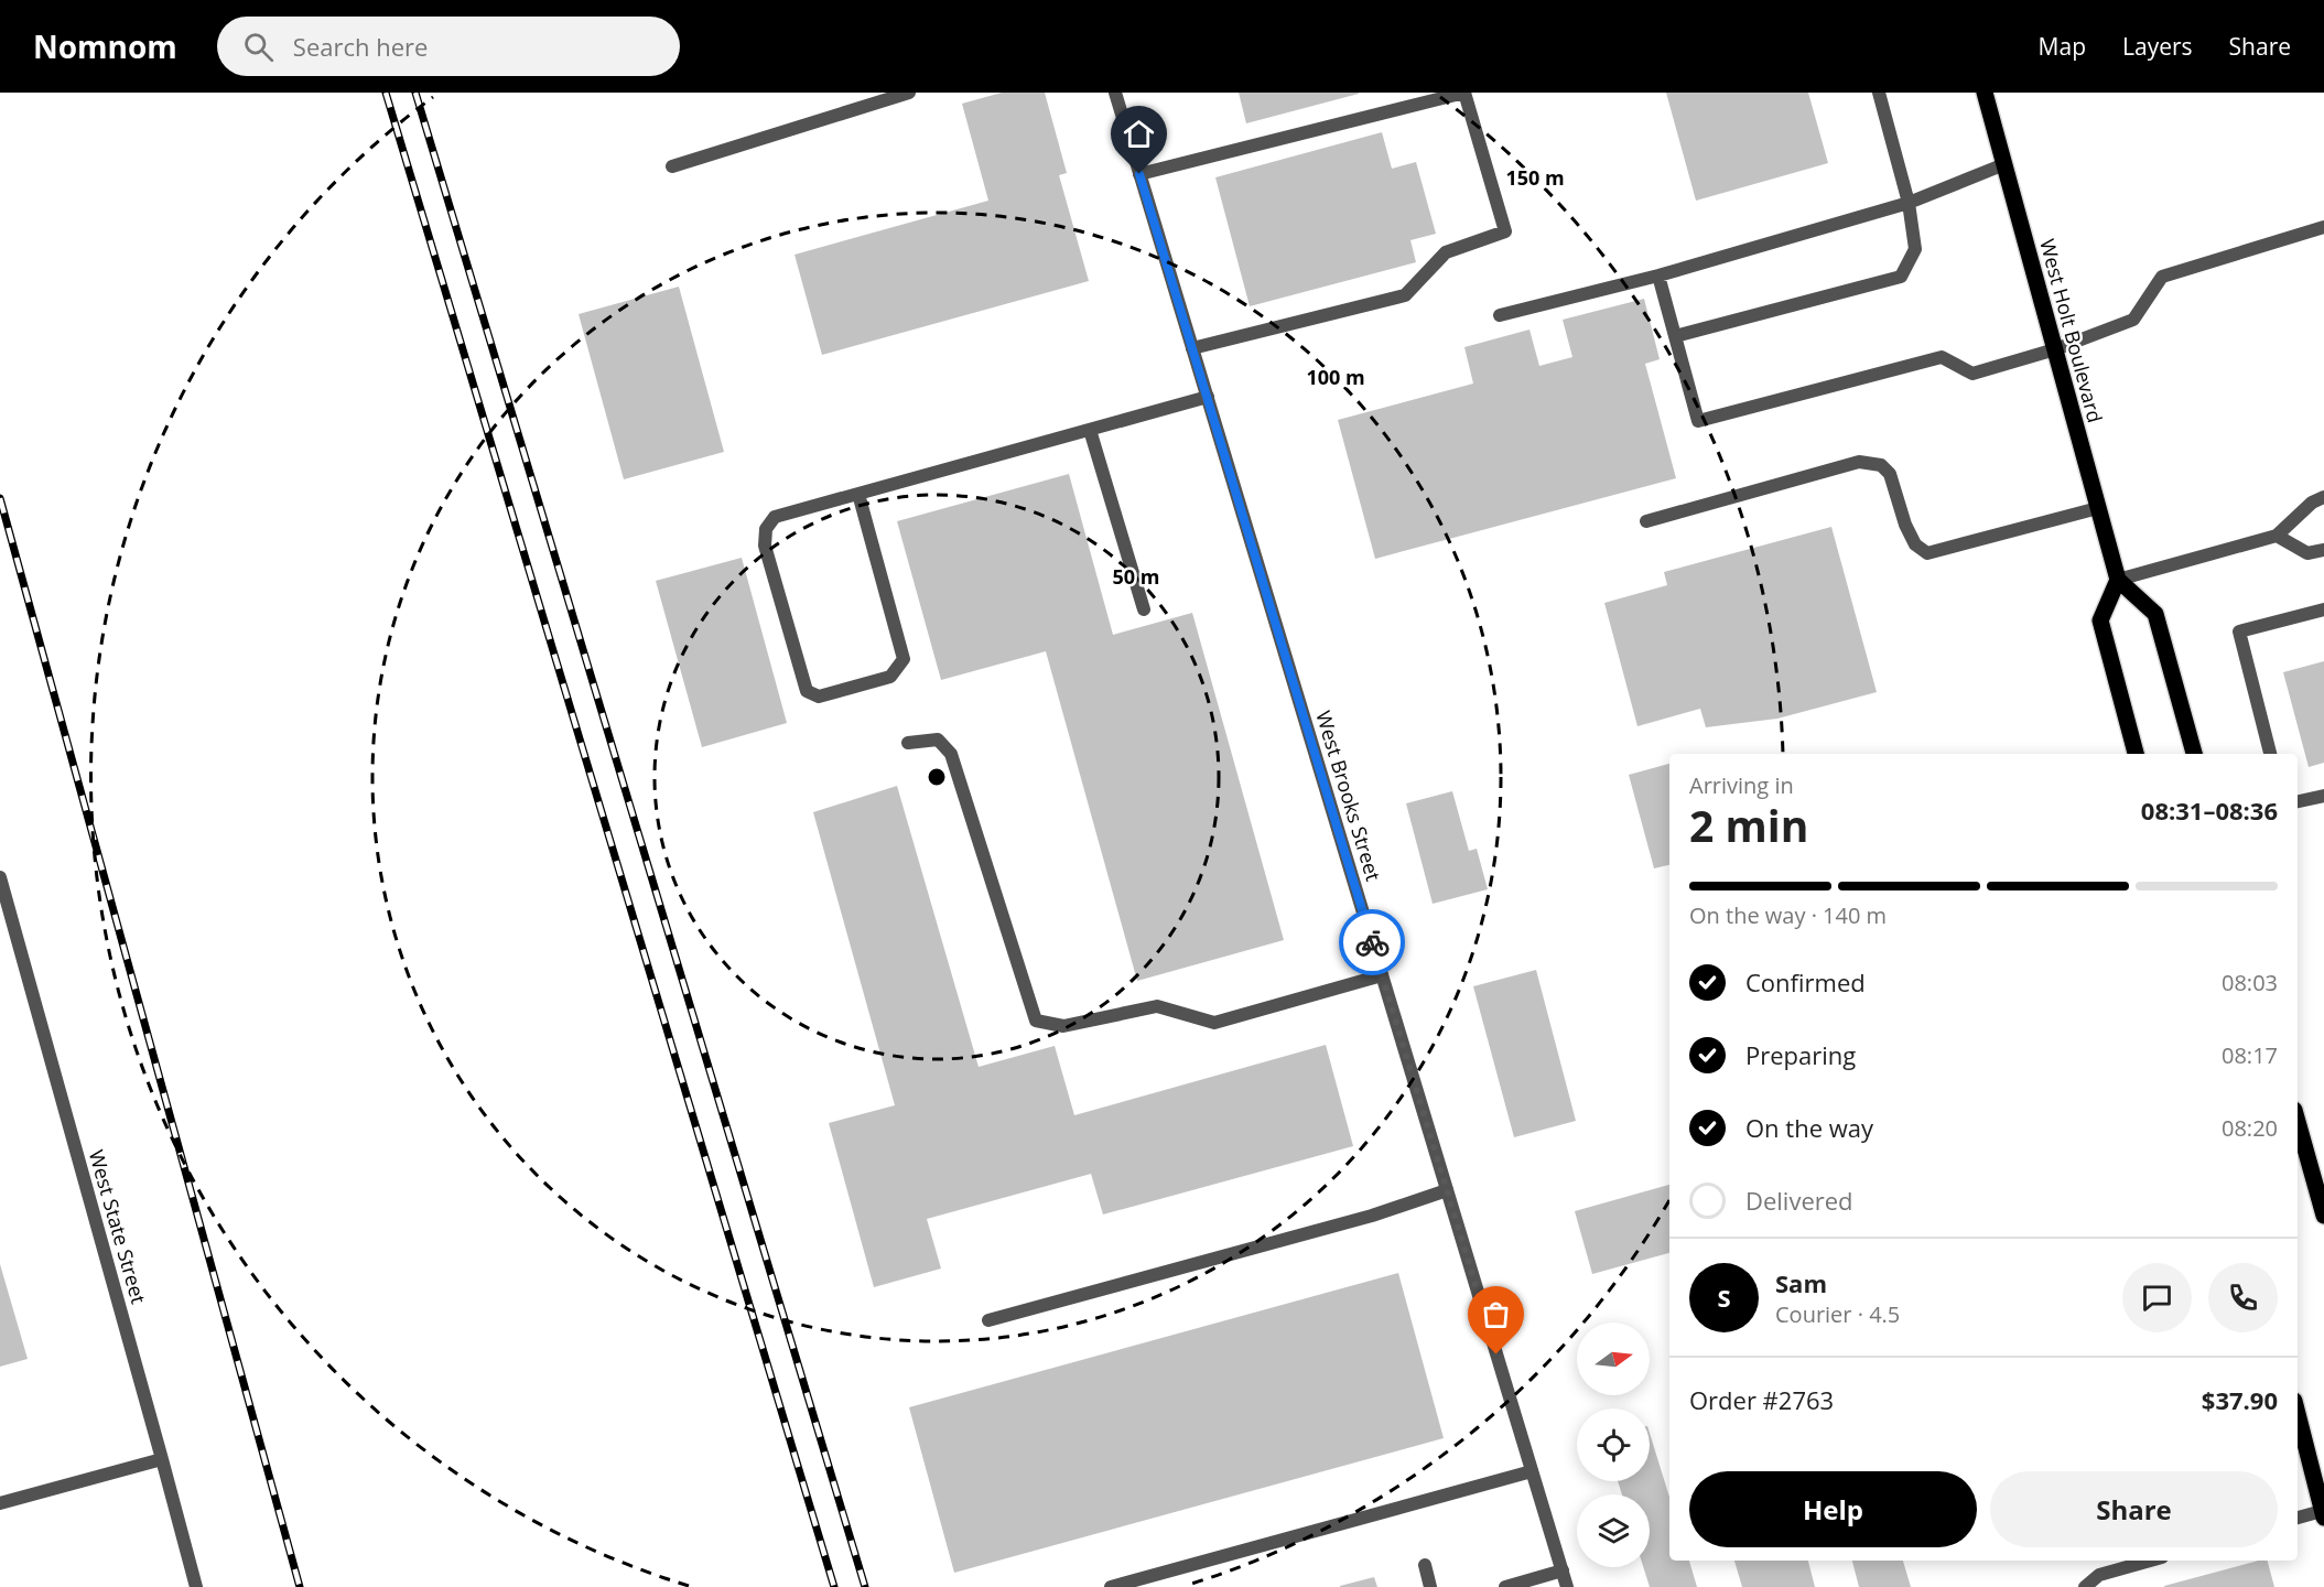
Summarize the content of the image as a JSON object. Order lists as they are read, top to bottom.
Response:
{
  "streets": {
    "main road": ["West Holt Boulevard"],
    "street": ["West Brooks Street", "West State Street"]
  },
  "north": "right",
  "page": {
    "header": "Nomnom",
    "search": "Search here",
    "nav": ["Map", "Layers", "Share"],
    "heading": ["2 min", "Arriving in", "08:31–08:36"],
    "panel": [
      "Sam",
      "Courier · 4.5",
      "Order #2763",
      "$37.90"
    ],
    "bar": "On the way · 140 m",
    "list": [
      ["Confirmed", "08:03"],
      ["Preparing", "08:17"],
      ["On the way", "08:20"],
      "Delivered"
    ],
    "round": "S",
    "buttons": ["Help", "Share"]
  },
  "rings": ["150 m", "100 m", "50 m"]
}
